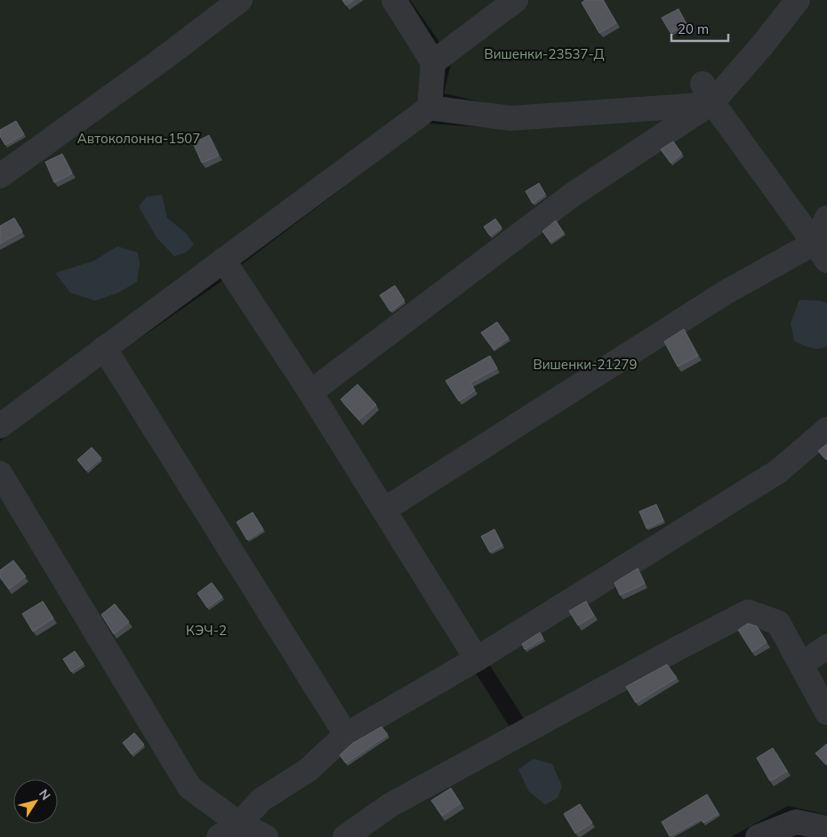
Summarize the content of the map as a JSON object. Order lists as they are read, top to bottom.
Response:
{
  "parks": [
    "Вишенки-23537-Д",
    "Автоколонна-1507",
    "Вишенки-21279",
    "КЭЧ-2"
  ],
  "scale_bar": "20 m",
  "north": "top right"
}
